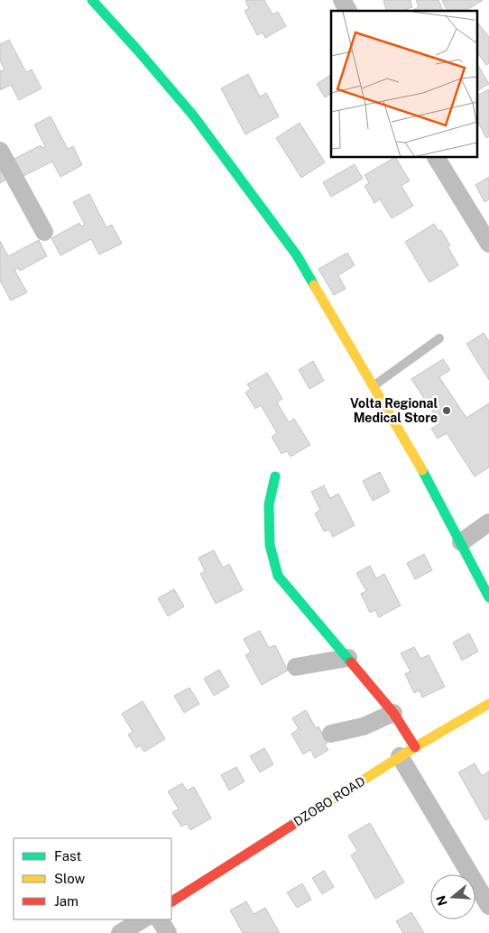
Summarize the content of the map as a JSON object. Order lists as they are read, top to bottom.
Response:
{
  "streets": {
    "street": ["DZOBO ROAD"]
  },
  "places": ["Volta Regional Medical Store"],
  "legend": ["Fast", "Slow", "Jam"],
  "north": "left"
}
